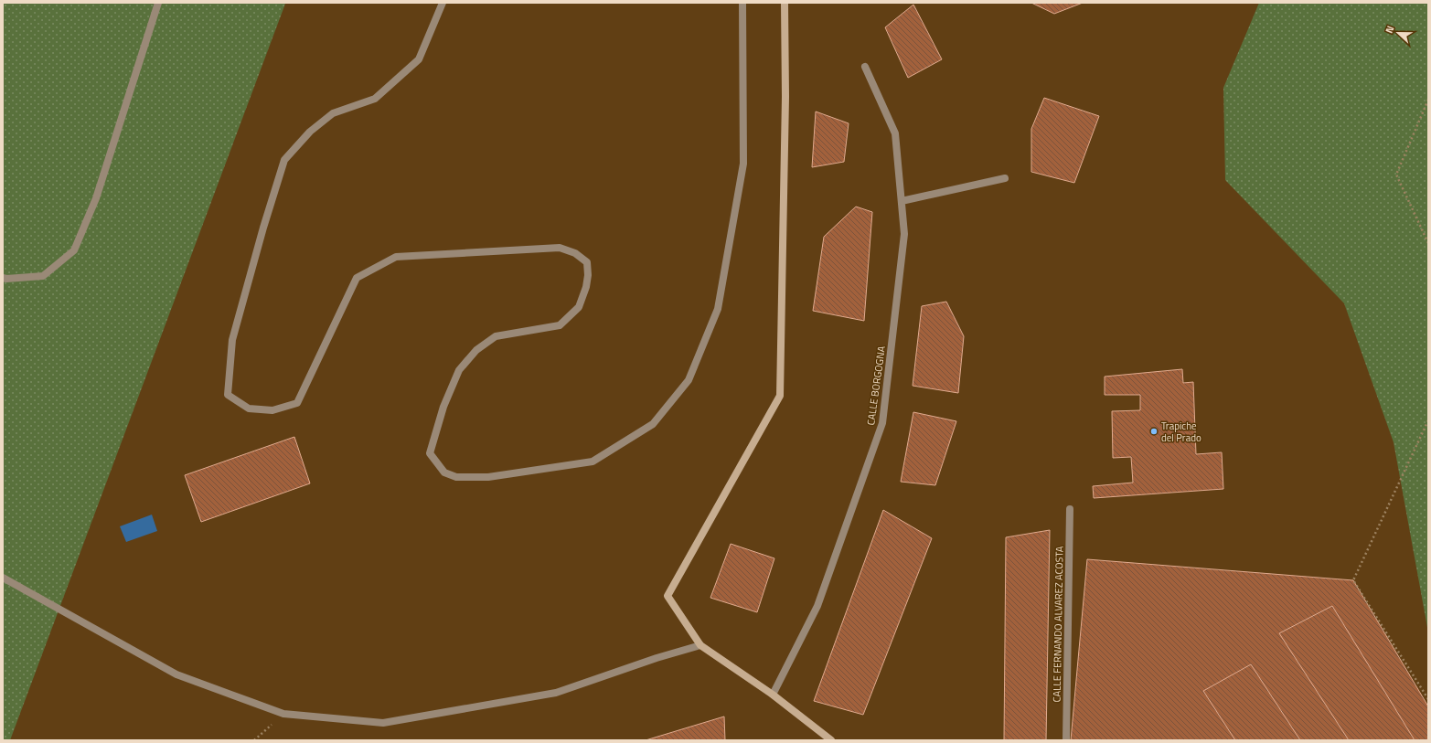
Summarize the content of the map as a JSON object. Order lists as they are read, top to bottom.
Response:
{
  "streets": {
    "street": ["CALLE BORGOGNA", "CALLE FERNANDO ALVAREZ ACOSTA"]
  },
  "places": ["Trapiche del Prado"],
  "north": "left"
}
